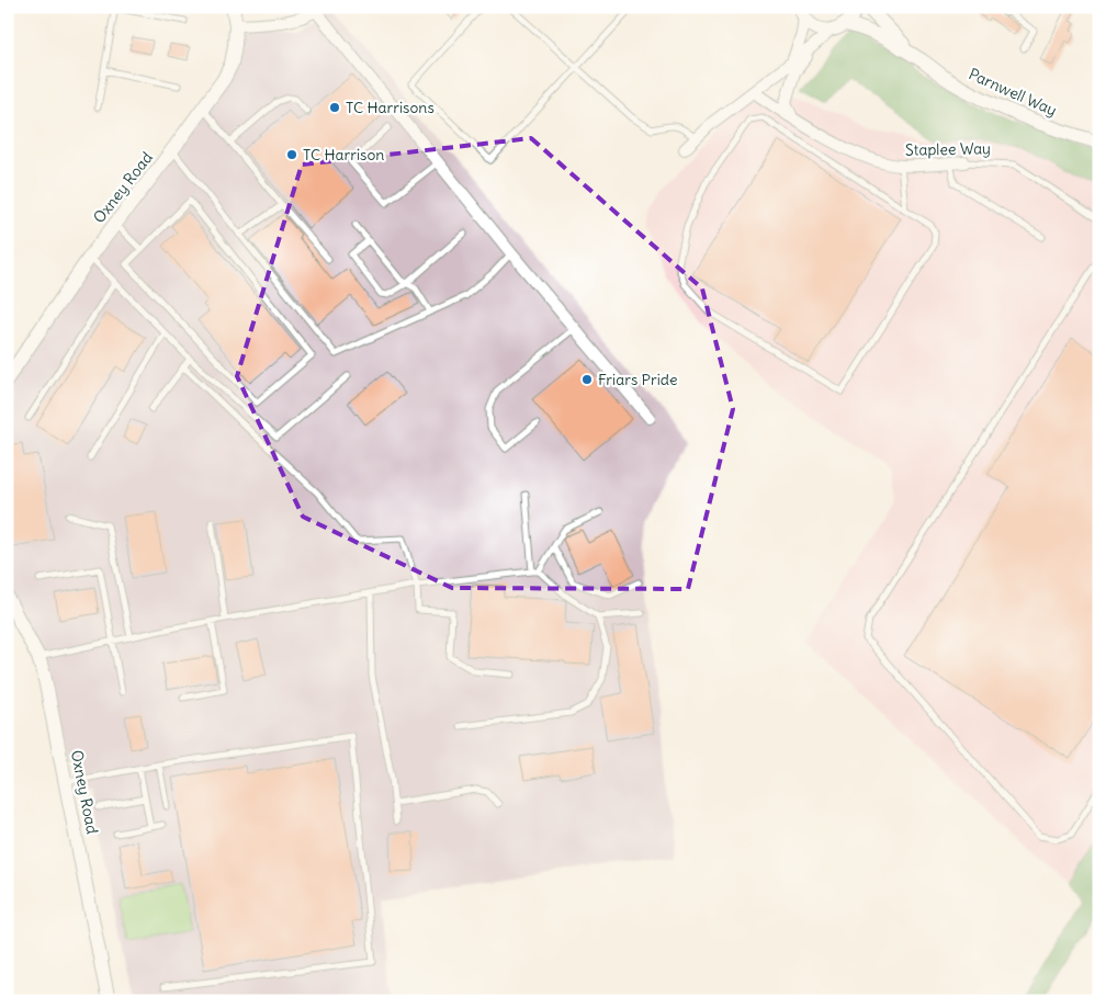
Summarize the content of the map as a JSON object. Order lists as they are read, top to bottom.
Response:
{
  "streets": {
    "street": ["Parnwell Way", "Staplee Way", "Oxney Road"]
  },
  "places": ["TC Harrisons", "TC Harrison", "Friars Pride"]
}
